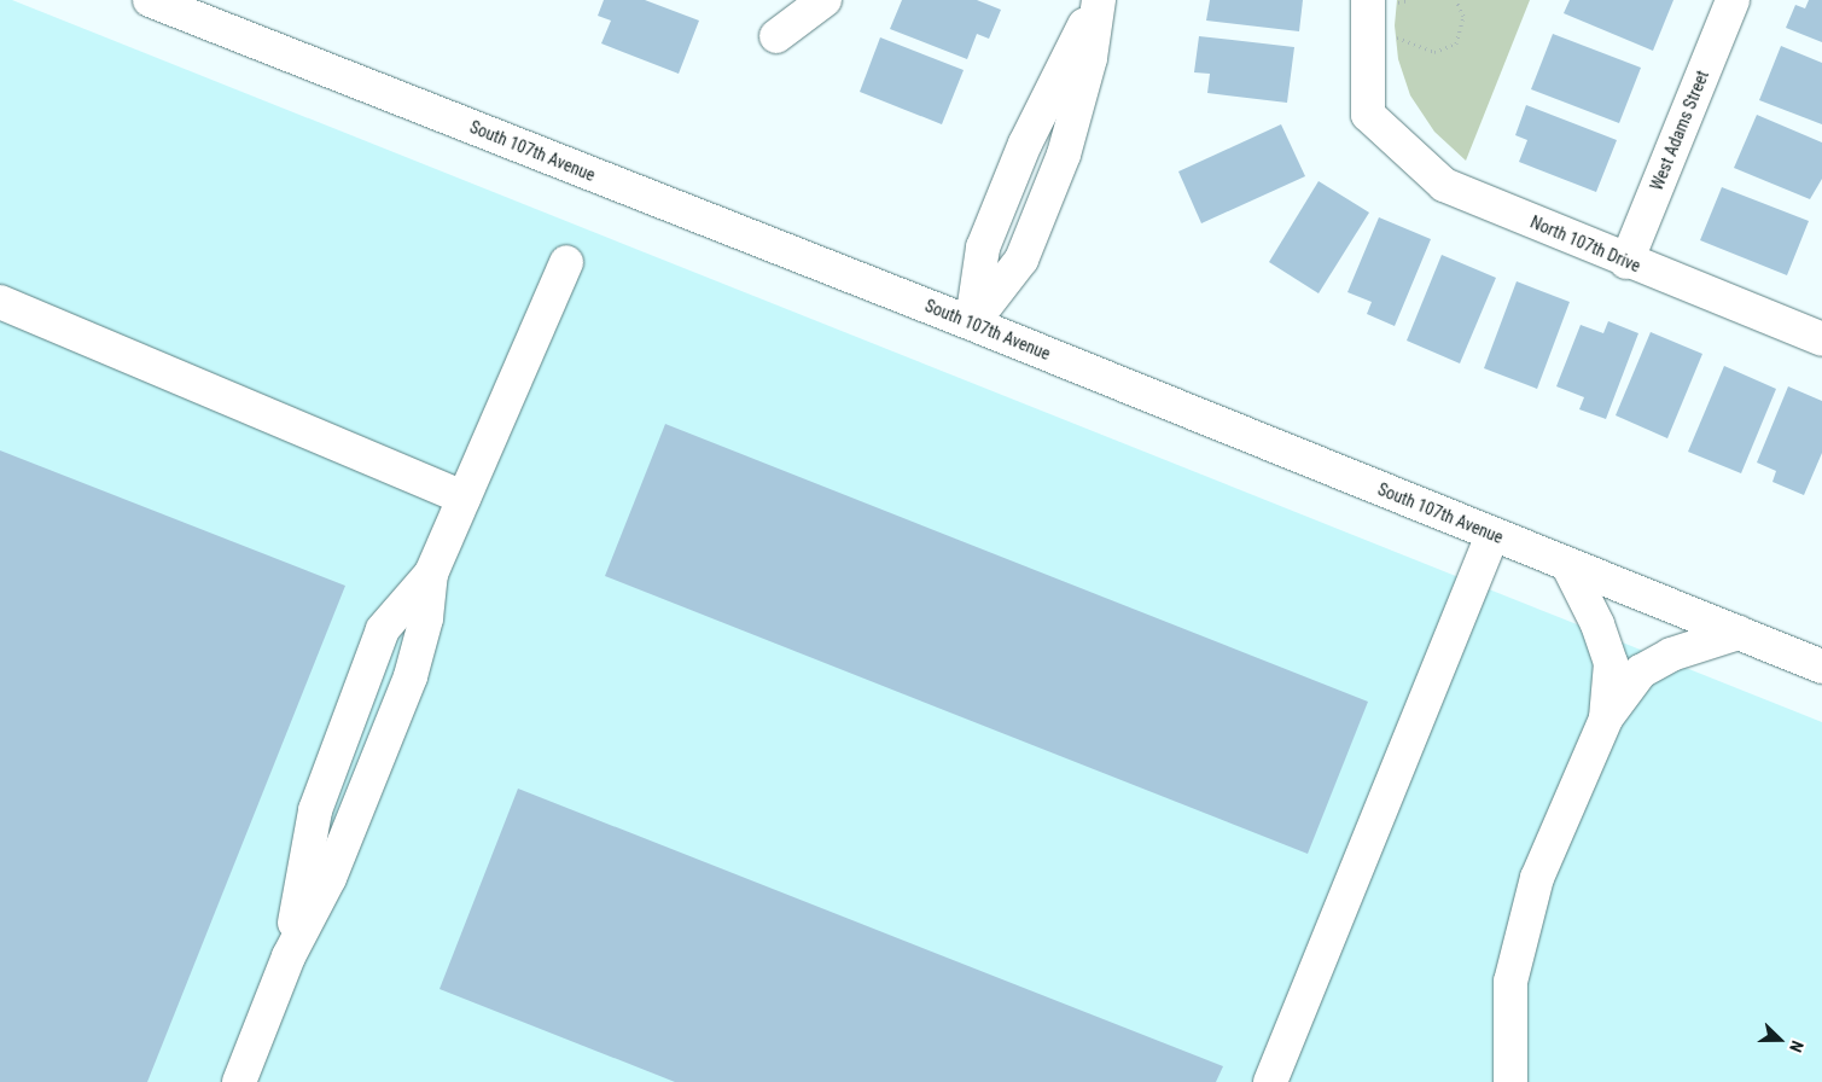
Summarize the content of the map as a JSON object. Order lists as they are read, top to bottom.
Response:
{
  "streets": {
    "main road": ["West Adams Street", "South 107th Avenue", "North 107th Drive"]
  },
  "crossings": [
    ["West Adams Street", "North 107th Drive"]
  ],
  "north": "right"
}
